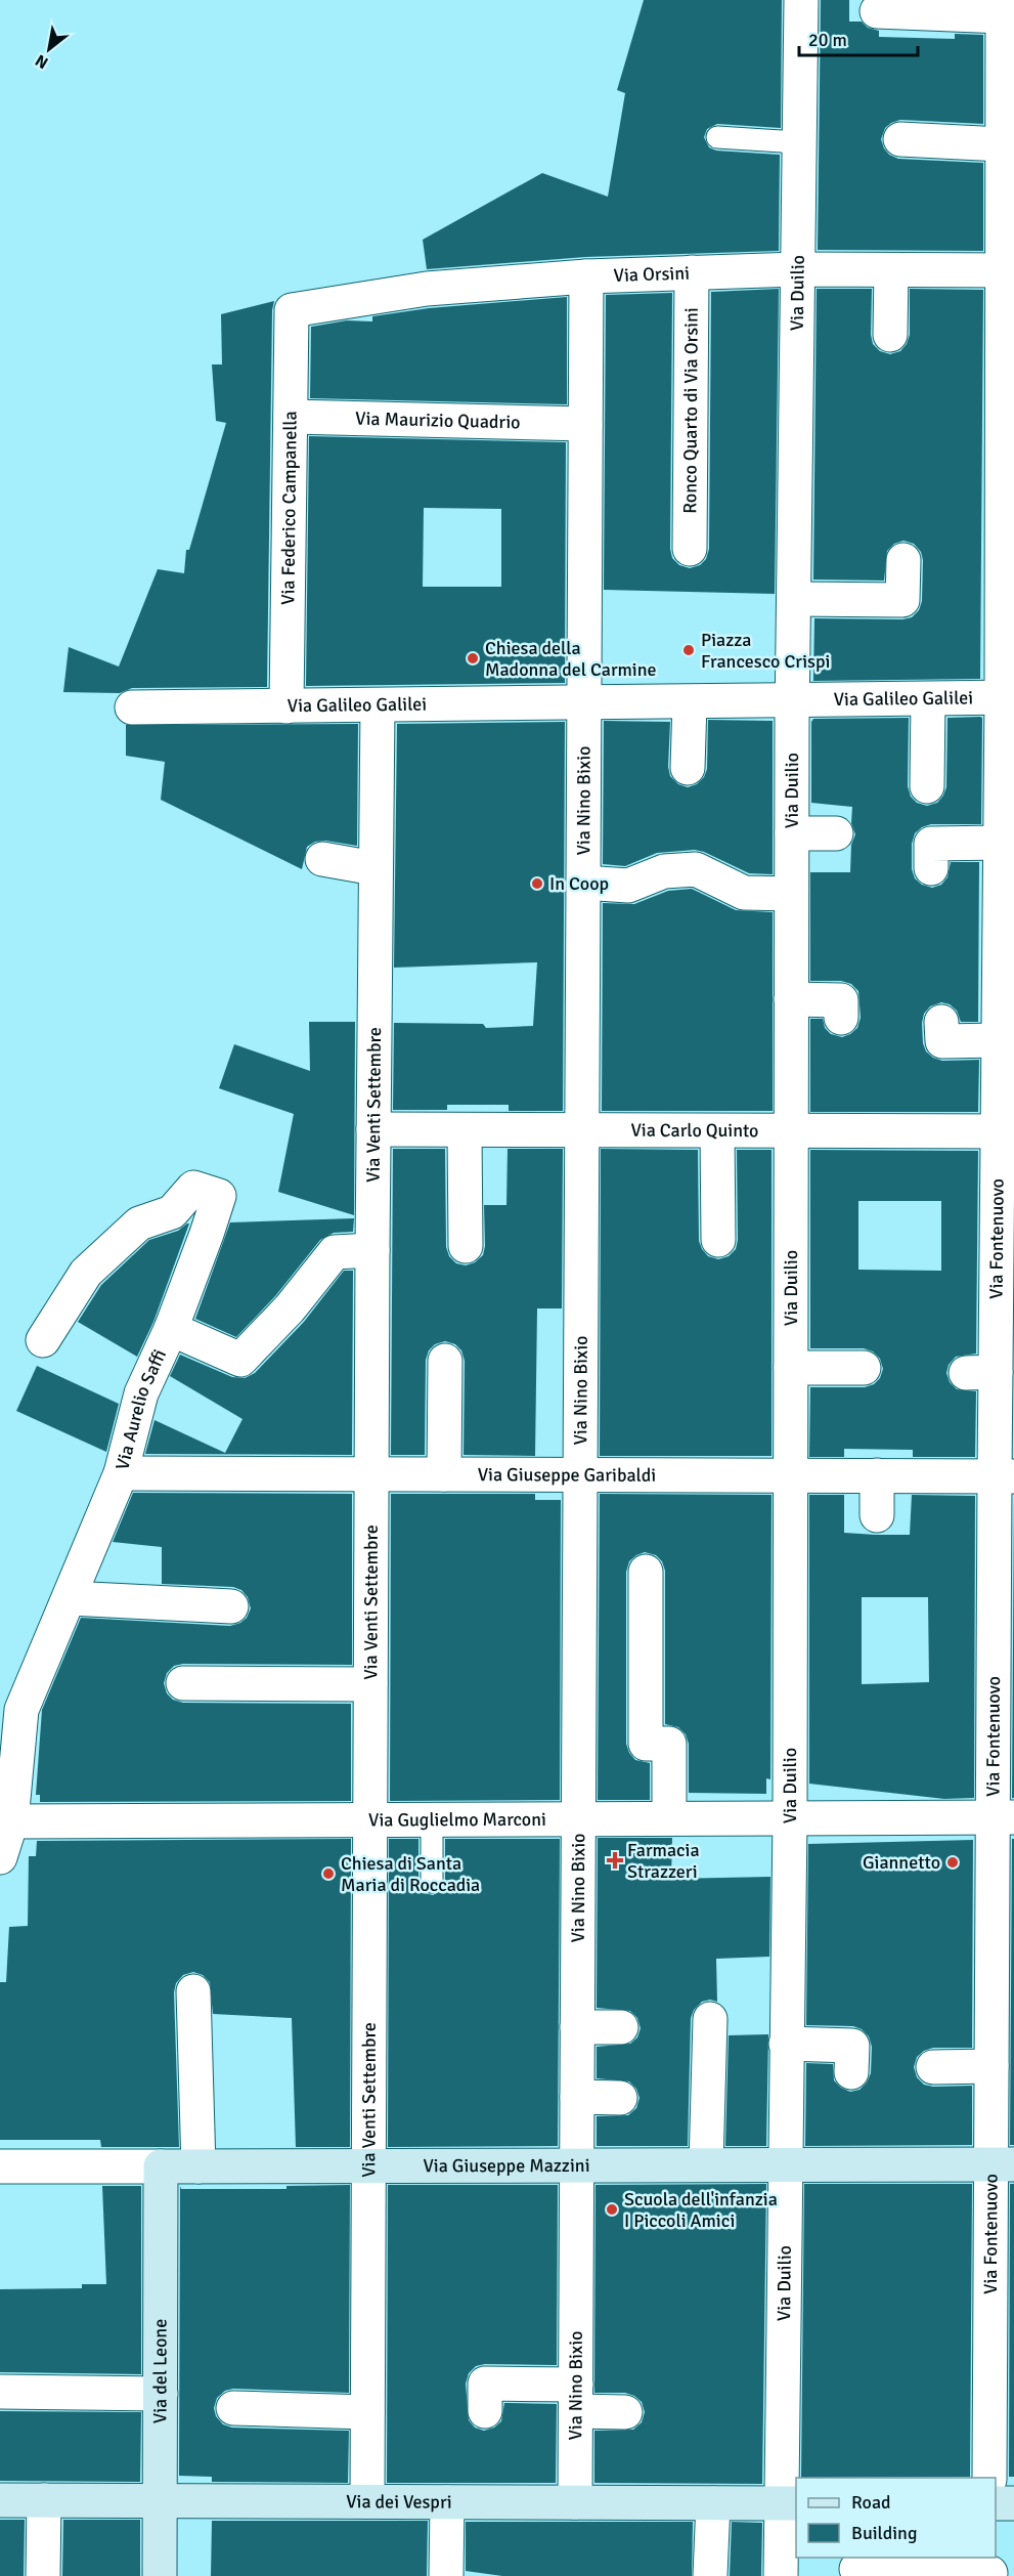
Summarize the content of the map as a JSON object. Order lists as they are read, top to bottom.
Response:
{
  "streets": {
    "street": [
      "Via Orsini",
      "Via Duilio",
      "Ronco Quarto di Via Orsini",
      "Via Maurizio Quadrio",
      "Via Federico Campanella",
      "Via Galileo Galilei",
      "Via Nino Bixio",
      "Via Venti Settembre",
      "Via Carlo Quinto",
      "Via Fontenuovo",
      "Via Aurelio Saffi",
      "Via Giuseppe Garibaldi",
      "Via Guglielmo Marconi",
      "Via Giuseppe Mazzini",
      "Via del Leone",
      "Via dei Vespri"
    ]
  },
  "crossings": [
    ["Via Orsini", "Via Duilio"],
    ["Via Orsini", "Ronco Quarto di Via Orsini"],
    ["Via Orsini", "Via Federico Campanella"],
    ["Via Orsini", "Via Nino Bixio"],
    ["Via Orsini", "Via Fontenuovo"],
    ["Via Duilio", "Via Galileo Galilei"],
    ["Via Duilio", "Via Carlo Quinto"],
    ["Via Duilio", "Via Giuseppe Garibaldi"],
    ["Via Duilio", "Via Guglielmo Marconi"],
    ["Via Duilio", "Via Giuseppe Mazzini"],
    ["Via Duilio", "Via dei Vespri"],
    ["Via Maurizio Quadrio", "Via Federico Campanella"],
    ["Via Maurizio Quadrio", "Via Nino Bixio"],
    ["Via Federico Campanella", "Via Galileo Galilei"],
    ["Via Galileo Galilei", "Via Nino Bixio"],
    ["Via Galileo Galilei", "Via Venti Settembre"],
    ["Via Galileo Galilei", "Via Fontenuovo"],
    ["Via Nino Bixio", "Via Carlo Quinto"],
    ["Via Nino Bixio", "Via Giuseppe Garibaldi"],
    ["Via Nino Bixio", "Via Guglielmo Marconi"],
    ["Via Nino Bixio", "Via Giuseppe Mazzini"],
    ["Via Nino Bixio", "Via dei Vespri"],
    ["Via Venti Settembre", "Via Carlo Quinto"],
    ["Via Venti Settembre", "Via Giuseppe Garibaldi"],
    ["Via Venti Settembre", "Via Guglielmo Marconi"],
    ["Via Venti Settembre", "Via Giuseppe Mazzini"],
    ["Via Venti Settembre", "Via dei Vespri"],
    ["Via Carlo Quinto", "Via Fontenuovo"],
    ["Via Fontenuovo", "Via Giuseppe Garibaldi"],
    ["Via Fontenuovo", "Via Guglielmo Marconi"],
    ["Via Fontenuovo", "Via Giuseppe Mazzini"],
    ["Via Aurelio Saffi", "Via Giuseppe Garibaldi"],
    ["Via Aurelio Saffi", "Via Guglielmo Marconi"],
    ["Via Giuseppe Mazzini", "Via del Leone"],
    ["Via del Leone", "Via dei Vespri"]
  ],
  "places": {
    "other": [
      "Piazza Francesco Crispi",
      "Chiesa della Madonna del Carmine",
      "In Coop",
      "Giannetto",
      "Chiesa di Santa Maria di Roccadia",
      "Scuola dell'infanzia I Piccoli Amici"
    ],
    "health": ["Farmacia Strazzeri"]
  },
  "legend": ["Road", "Building"],
  "scale_bar": "20 m",
  "north": "bottom left"
}
